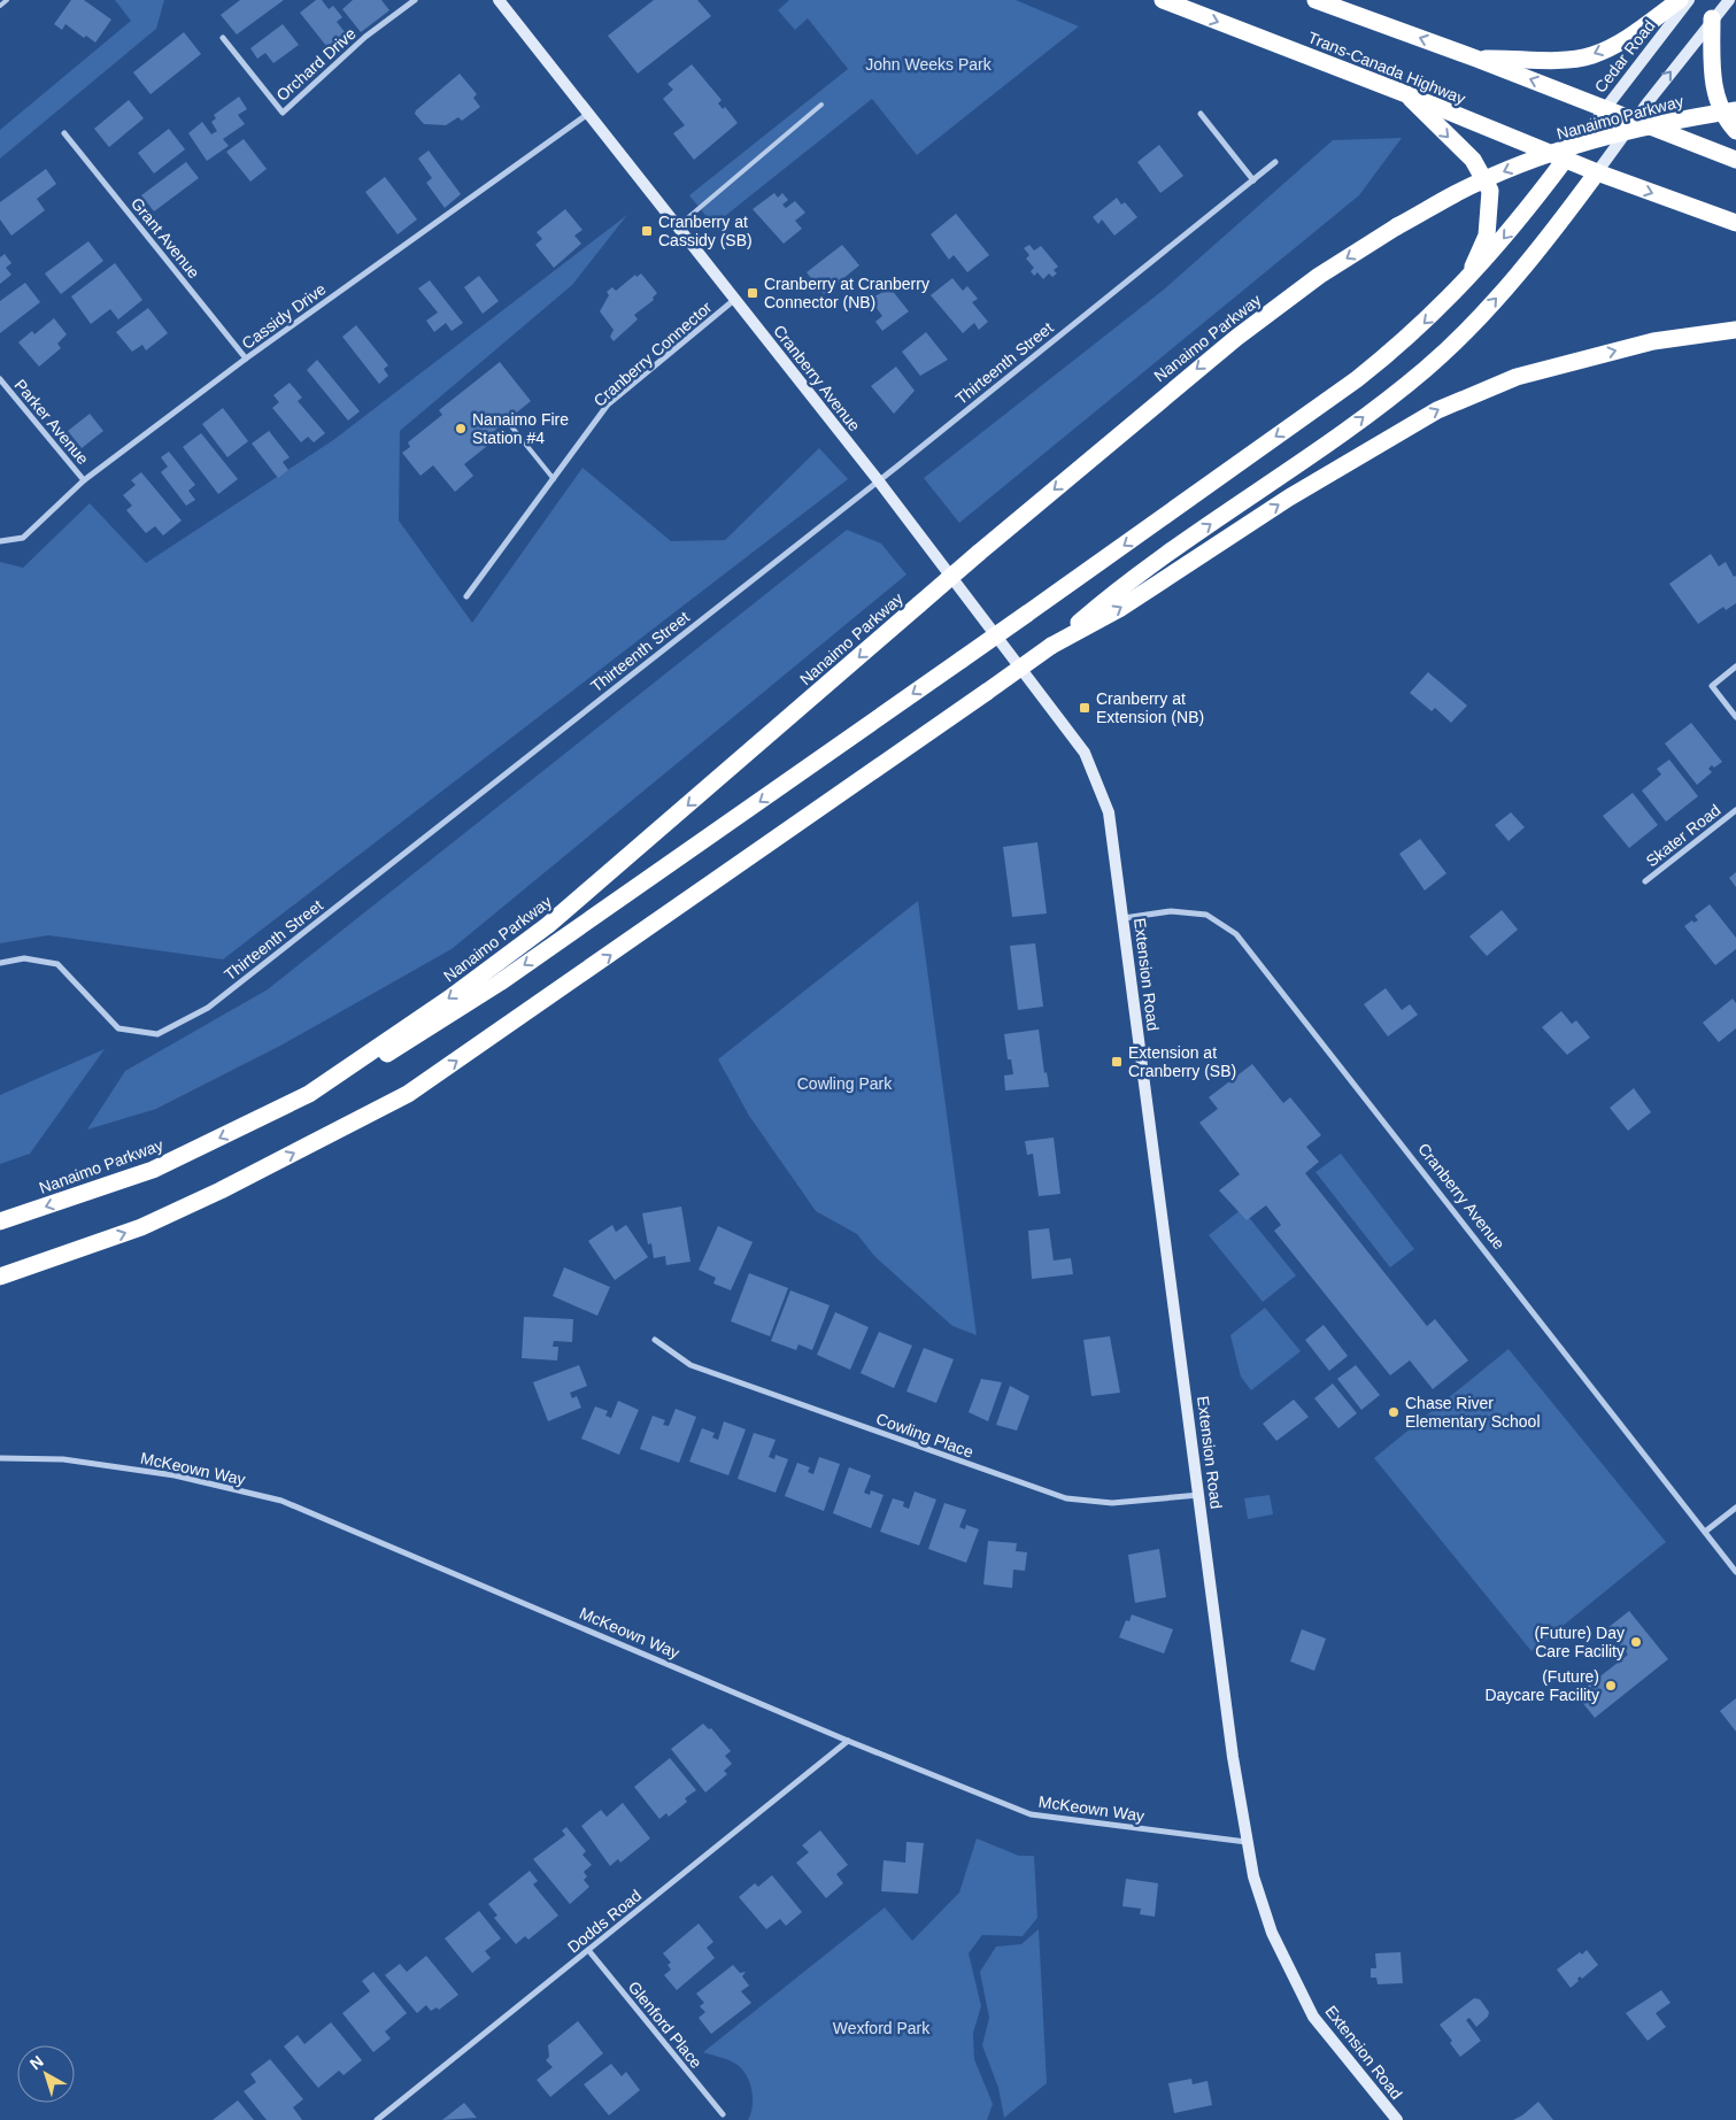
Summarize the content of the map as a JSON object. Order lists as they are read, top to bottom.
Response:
{
  "streets": {
    "highway": ["Trans-Canada Highway", "Nanaimo Parkway"],
    "street": [
      "Cedar Road",
      "Orchard Drive",
      "Grant Avenue",
      "Cassidy Drive",
      "Cranberry Connector",
      "Thirteenth Street",
      "Cranberry Avenue",
      "Parker Avenue",
      "Skater Road",
      "Extension Road",
      "Cowling Place",
      "McKeown Way",
      "Dodds Road",
      "Glenford Place"
    ]
  },
  "crossings": [
    ["Cedar Road", "Trans-Canada Highway"],
    ["Grant Avenue", "Cassidy Drive"],
    ["Cassidy Drive", "Cranberry Avenue"],
    ["Cassidy Drive", "Parker Avenue"],
    ["Cranberry Connector", "Cranberry Avenue"],
    ["Thirteenth Street", "Cranberry Avenue"],
    ["Cranberry Avenue", "Extension Road"],
    ["Extension Road", "Cowling Place"],
    ["Extension Road", "McKeown Way"],
    ["McKeown Way", "Dodds Road"],
    ["Dodds Road", "Glenford Place"]
  ],
  "parks": ["John Weeks Park", "Cowling Park", "Wexford Park"],
  "places": {
    "transit": [
      "Cranberry at Cassidy (SB)",
      "Cranberry at Cranberry Connector (NB)",
      "Cranberry at Extension (NB)",
      "Extension at Cranberry (SB)"
    ],
    "other": [
      "Nanaimo Fire Station #4",
      "Chase River Elementary School",
      "(Future) Day Care Facility",
      "(Future) Daycare Facility"
    ]
  },
  "north": "top left"
}
